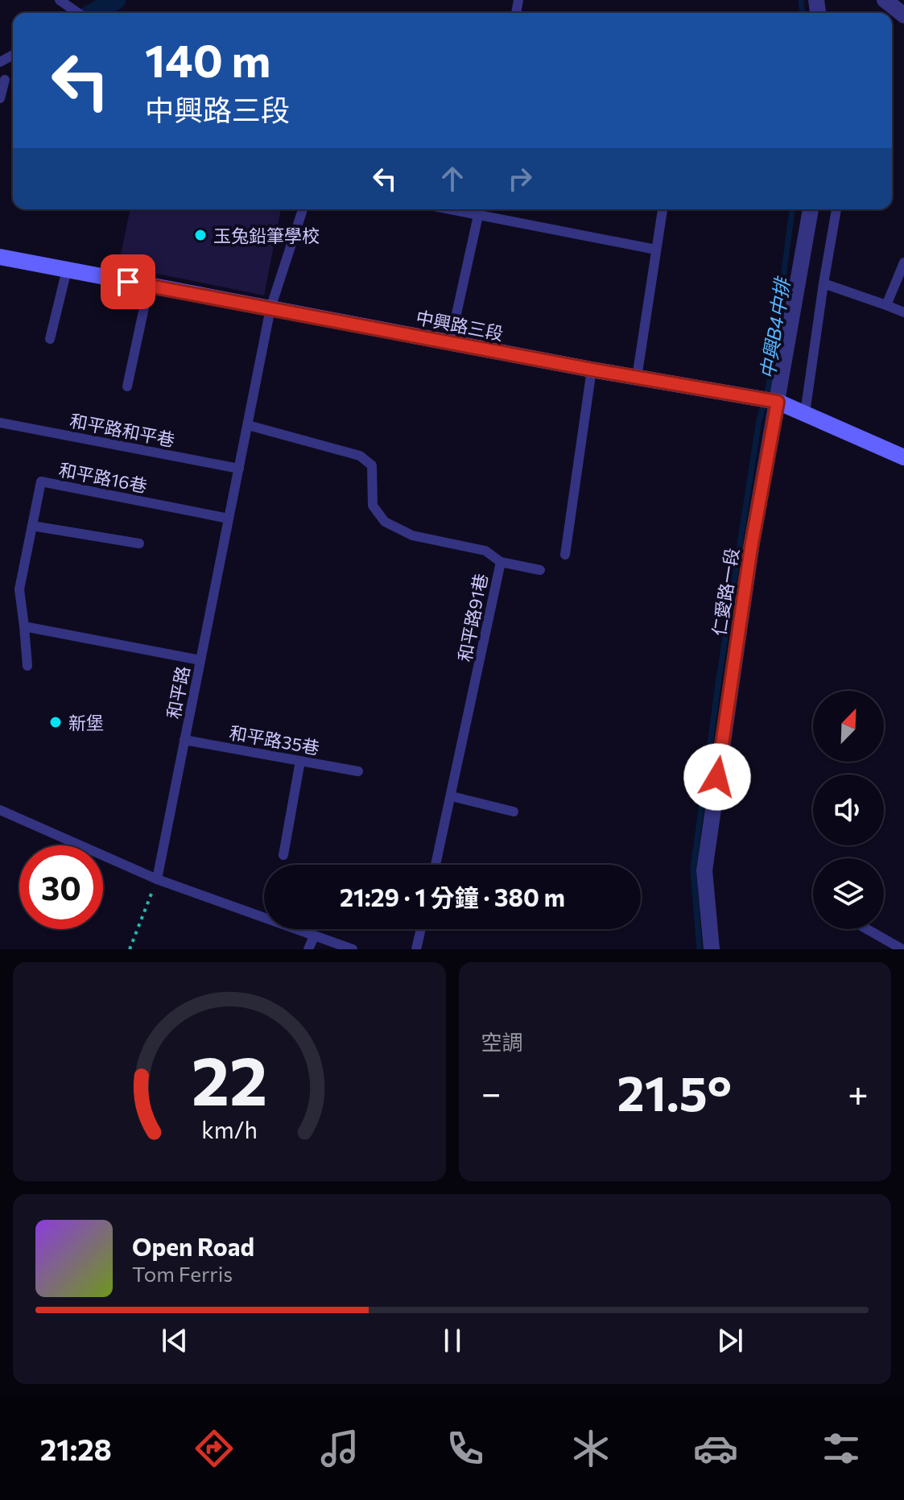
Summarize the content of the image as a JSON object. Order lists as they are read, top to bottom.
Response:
{
  "streets": {
    "street": ["中興路三段", "仁愛路一段"],
    "lane": [
      "和平路和平巷",
      "和平路16巷",
      "和平路91巷",
      "和平路",
      "和平路35巷"
    ]
  },
  "crossings": [
    ["中興路三段", "仁愛路一段"],
    ["中興路三段", "和平路"],
    ["和平路和平巷", "和平路"],
    ["和平路16巷", "和平路"],
    ["和平路91巷", "和平路"],
    ["和平路", "和平路35巷"]
  ],
  "water": ["中興B4中排"],
  "places": ["玉兔鉛筆學校", "新堡"],
  "north": "top right",
  "page": {
    "turn": ["140 m", "中興路三段"],
    "limit": "30",
    "trip": "21:29 · 1 分鐘 · 380 m",
    "tile": "空調",
    "heat": ["−", "21.5°", "+"],
    "song": ["Open Road", "Tom Ferris"],
    "tabs": "21:28",
    "gauge": ["22", "km/h"]
  }
}
